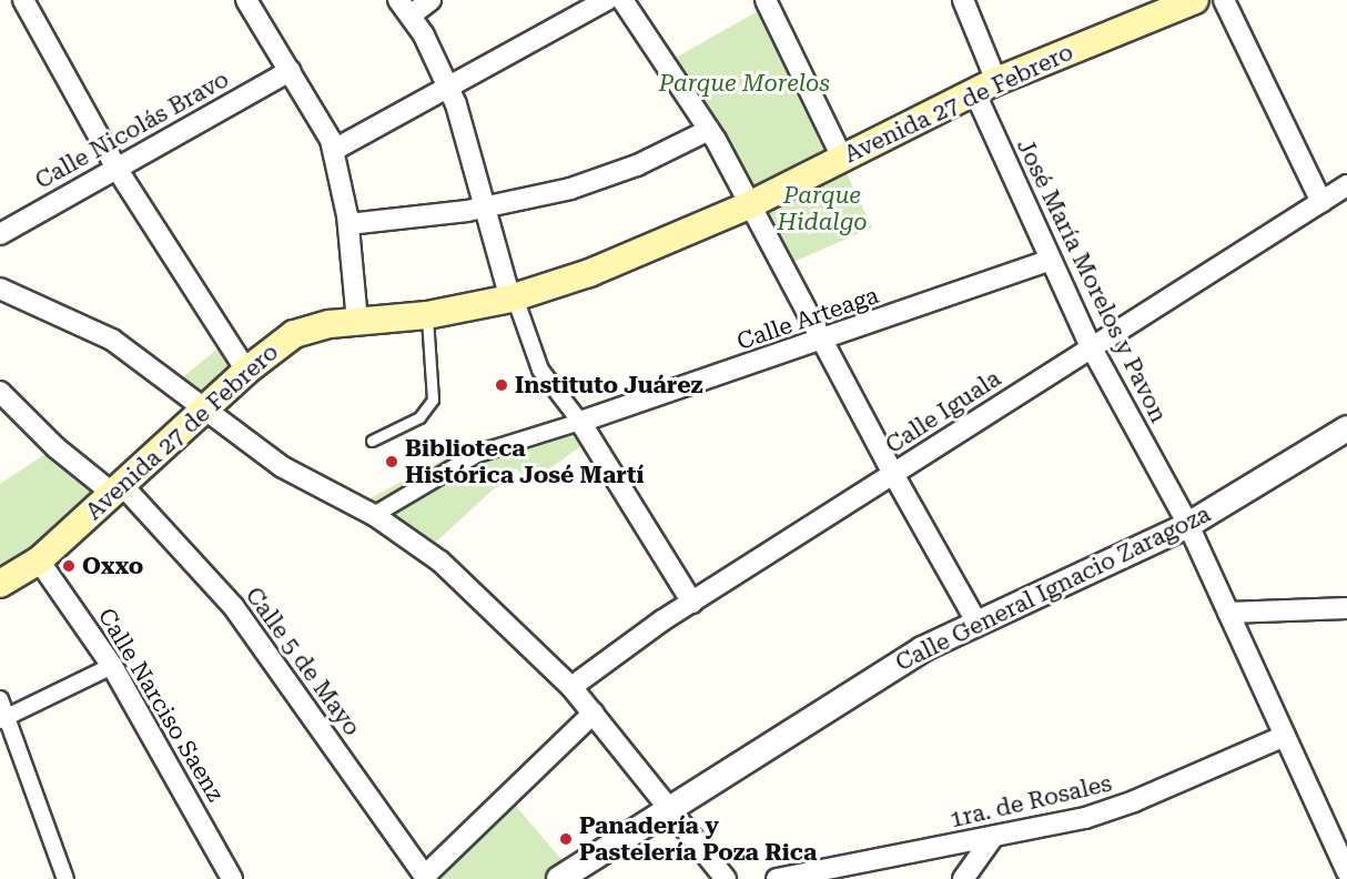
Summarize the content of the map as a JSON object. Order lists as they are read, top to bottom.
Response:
{
  "streets": {
    "main road": ["Avenida 27 de Febrero"],
    "street": [
      "Calle Nicolás Bravo",
      "José María Morelos y Pavon",
      "Calle Arteaga",
      "Calle Iguala",
      "Calle General Ignacio Zaragoza",
      "Calle 5 de Mayo",
      "Calle Narciso Saenz",
      "1ra. de Rosales"
    ]
  },
  "crossings": [
    ["Avenida 27 de Febrero", "José María Morelos y Pavon"],
    ["Avenida 27 de Febrero", "Calle 5 de Mayo"],
    ["Avenida 27 de Febrero", "Calle Narciso Saenz"],
    ["José María Morelos y Pavon", "Calle Arteaga"],
    ["José María Morelos y Pavon", "Calle Iguala"],
    ["José María Morelos y Pavon", "Calle General Ignacio Zaragoza"],
    ["José María Morelos y Pavon", "1ra. de Rosales"]
  ],
  "parks": ["Parque Morelos", "Parque Hidalgo"],
  "places": [
    "Instituto Juárez",
    "Biblioteca Histórica José Martí",
    "Oxxo",
    "Panadería y Pastelería Poza Rica"
  ]
}
